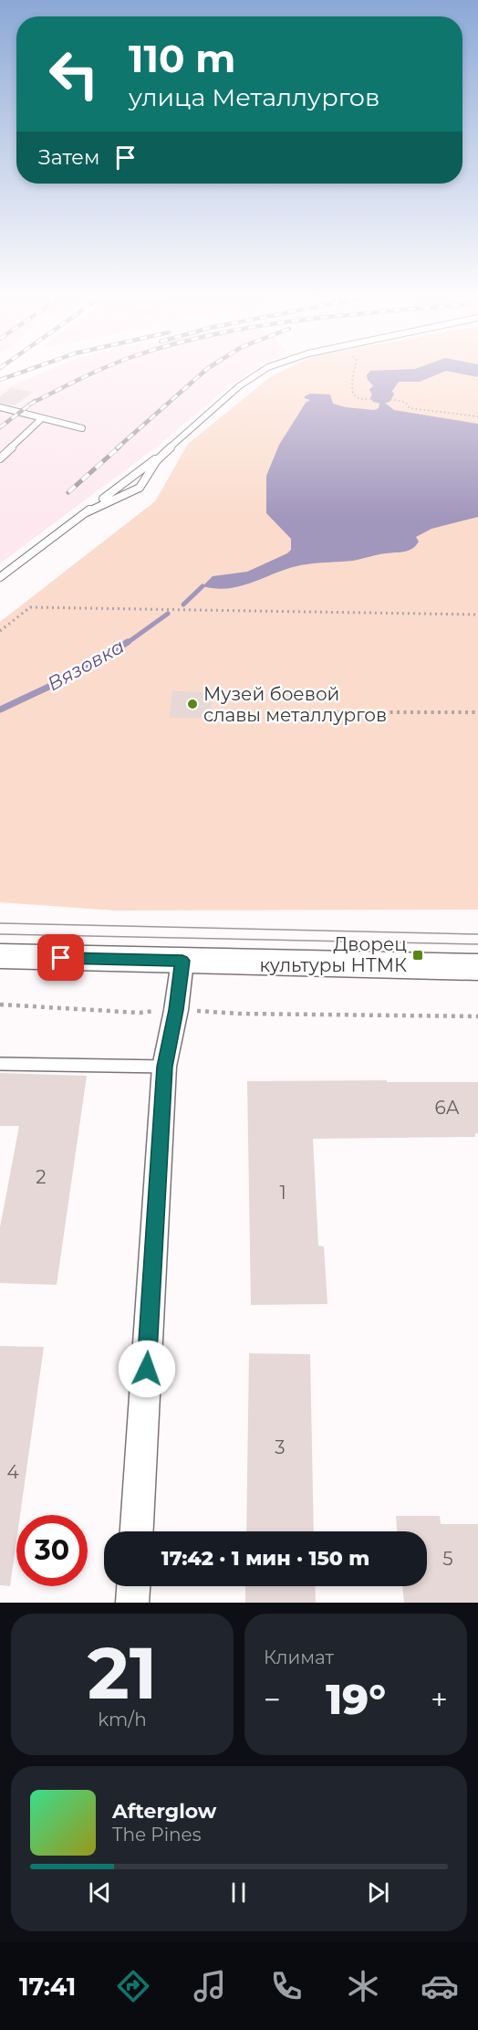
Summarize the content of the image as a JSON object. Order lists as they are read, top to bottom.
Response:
{
  "water": ["Вязовка"],
  "places": {
    "other": ["Музей боевой славы металлургов"],
    "transit": ["Дворец культуры НТМК"]
  },
  "house_numbers": [
    "6А",
    "2",
    "1",
    "3",
    "4",
    "5"
  ],
  "page": {
    "turn": ["110 m", "улица Металлургов"],
    "then": "Затем",
    "limit": "30",
    "trip": "17:42 · 1 мин · 150 m",
    "tile": [
      ["21", "km/h"],
      "Климат"
    ],
    "heat": ["−", "19°", "+"],
    "song": ["Afterglow", "The Pines"],
    "tabs": "17:41"
  }
}
